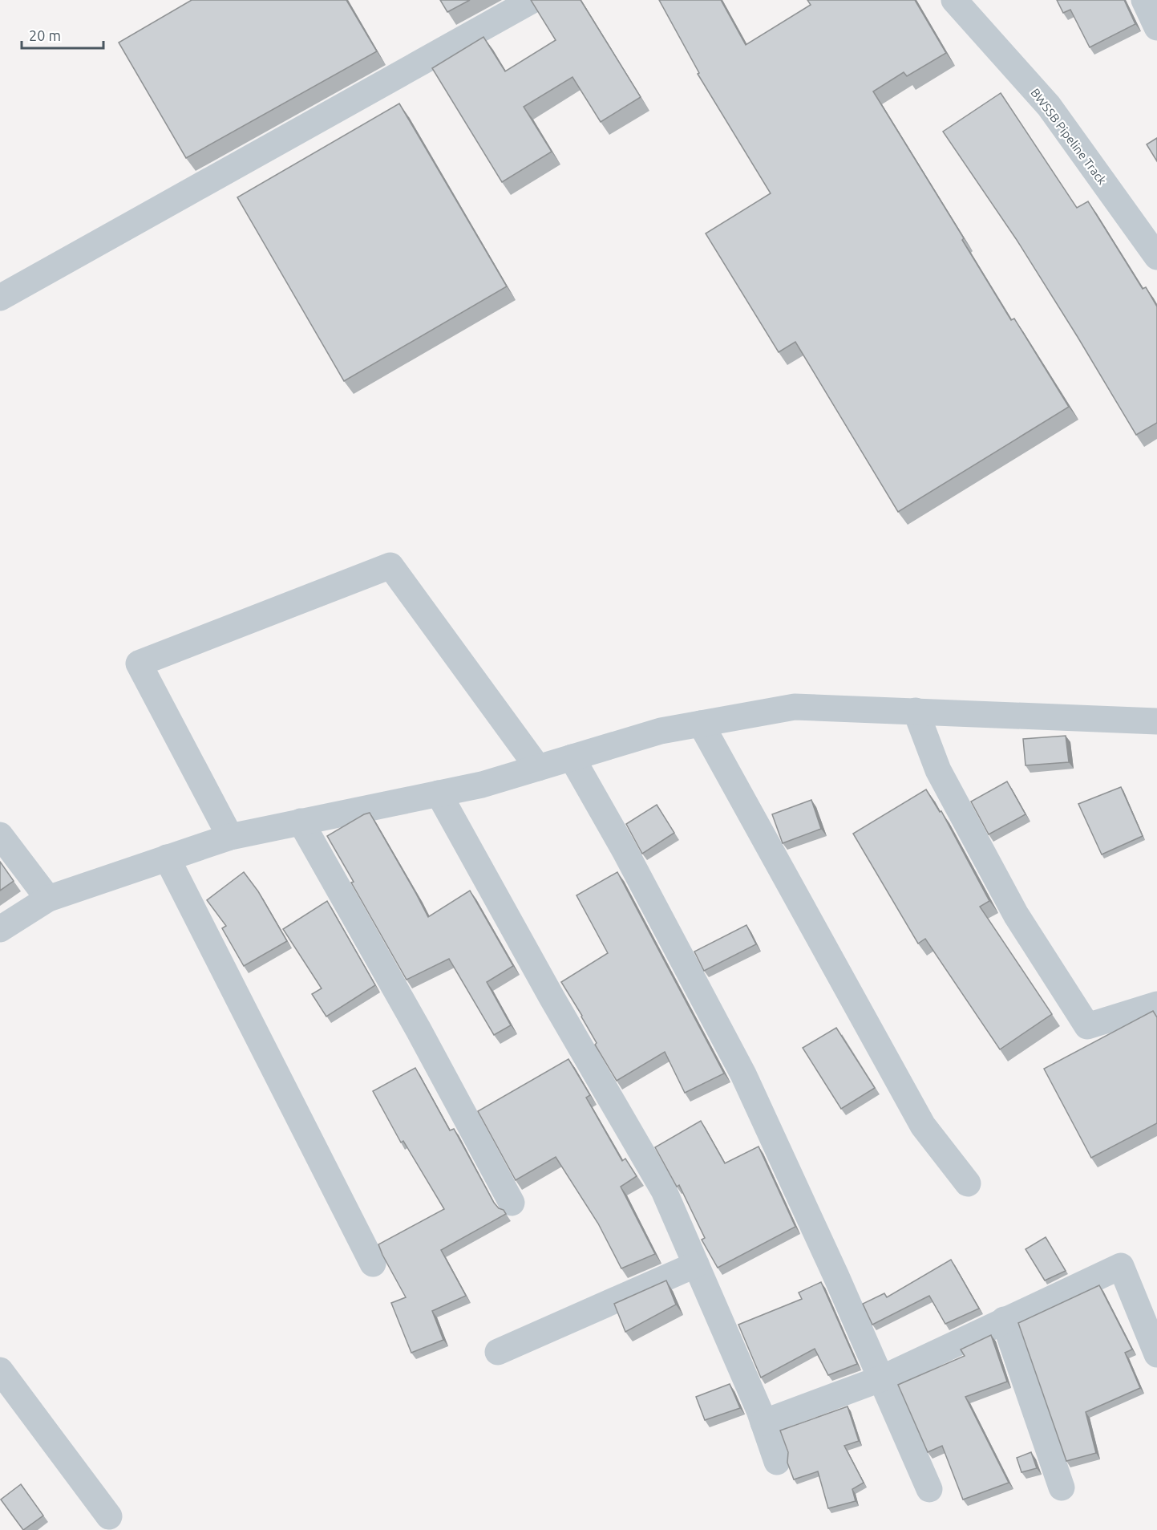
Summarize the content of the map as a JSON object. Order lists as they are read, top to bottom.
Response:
{
  "streets": {
    "street": ["BWSSB Pipeline Track"]
  },
  "scale_bar": "20 m"
}
